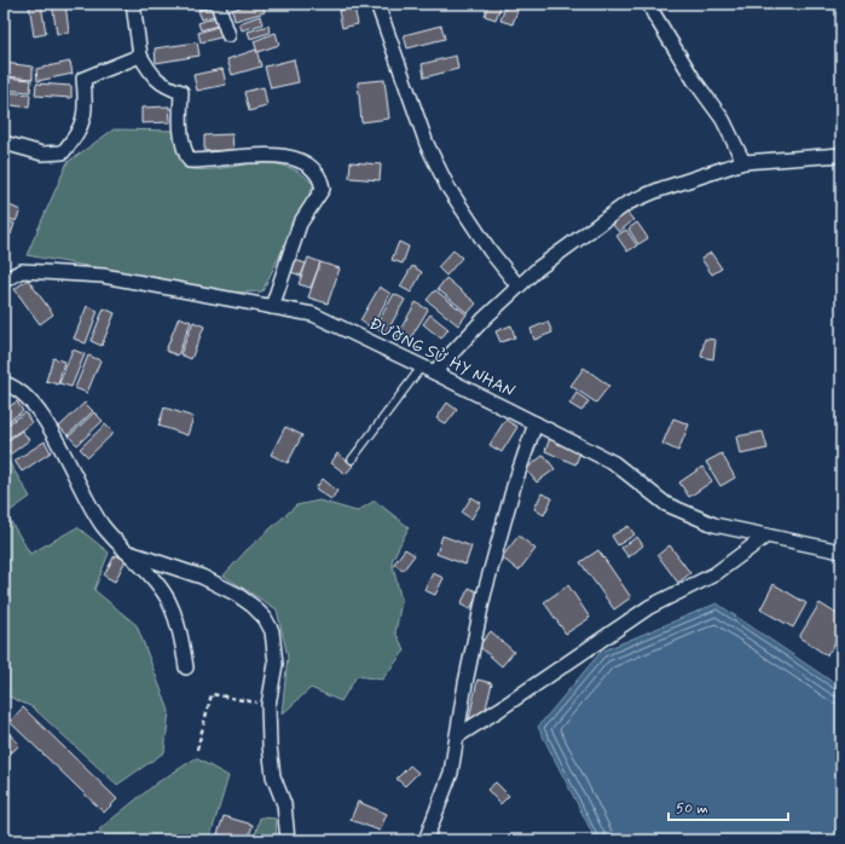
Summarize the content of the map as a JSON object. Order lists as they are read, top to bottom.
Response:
{
  "streets": {
    "street": ["ĐƯỜNG SỬ HY NHAN"]
  },
  "scale_bar": "50 m"
}
